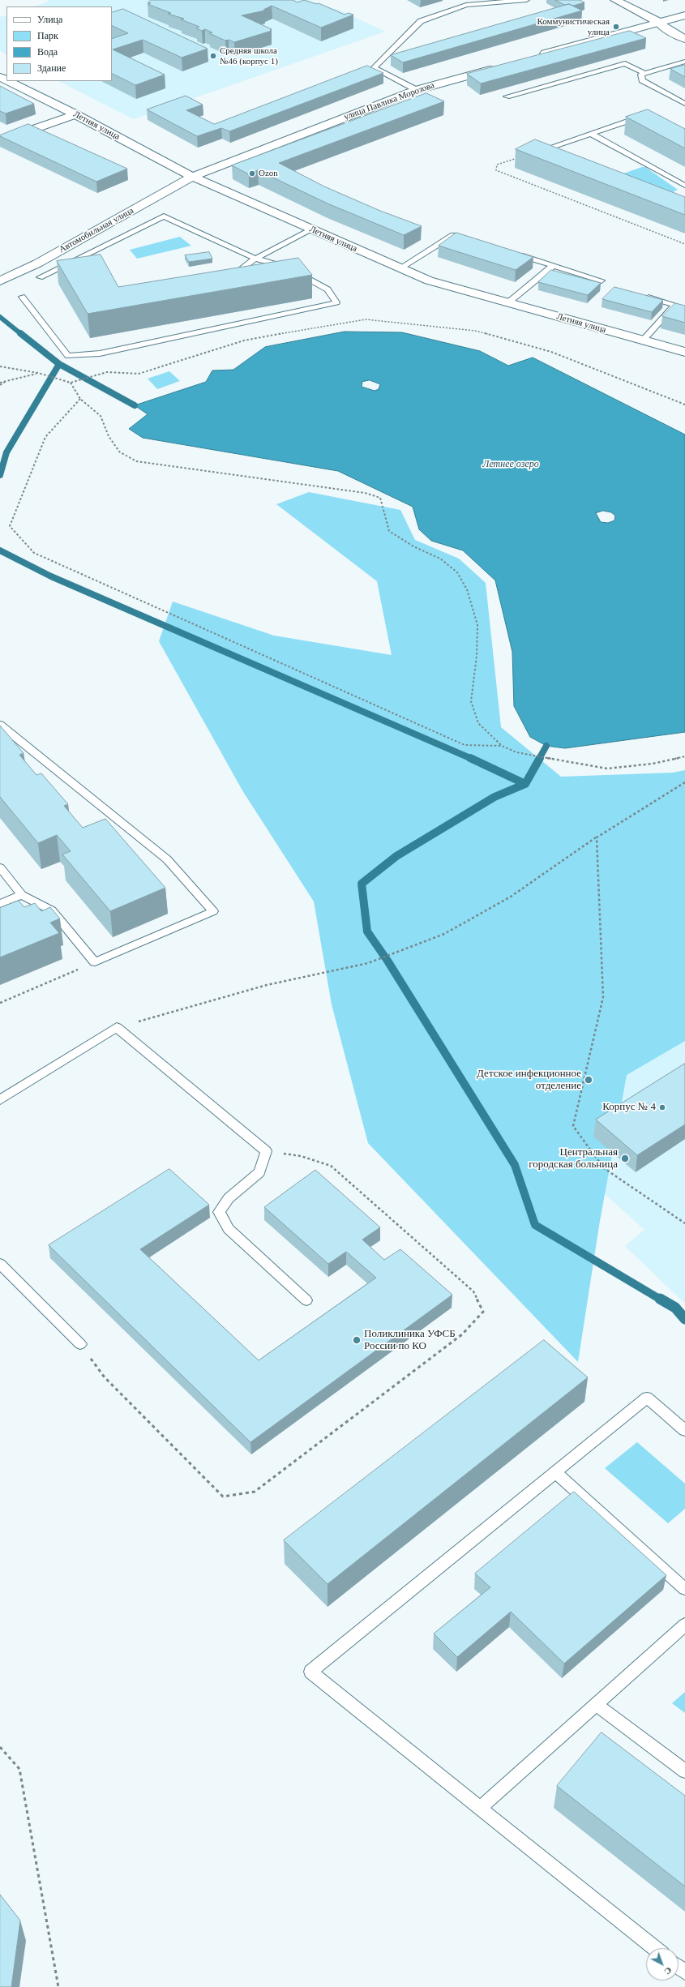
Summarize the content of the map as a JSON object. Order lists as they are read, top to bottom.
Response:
{
  "streets": {
    "street": ["улица Павлика Морозова", "Летняя улица", "Автомобильная улица"]
  },
  "crossings": [
    ["улица Павлика Морозова", "Летняя улица"],
    ["улица Павлика Морозова", "Автомобильная улица"],
    ["Летняя улица", "Автомобильная улица"]
  ],
  "water": ["Летнее озеро"],
  "places": [
    "Коммунистическая улица",
    "Средняя школа №46 (корпус 1)",
    "Ozon",
    "Детское инфекционное отделение",
    "Корпус № 4",
    "Центральная городская больница",
    "Поликлиника УФСБ России по КО"
  ],
  "legend": [
    "Улица",
    "Парк",
    "Вода",
    "Здание"
  ],
  "north": "bottom right"
}
